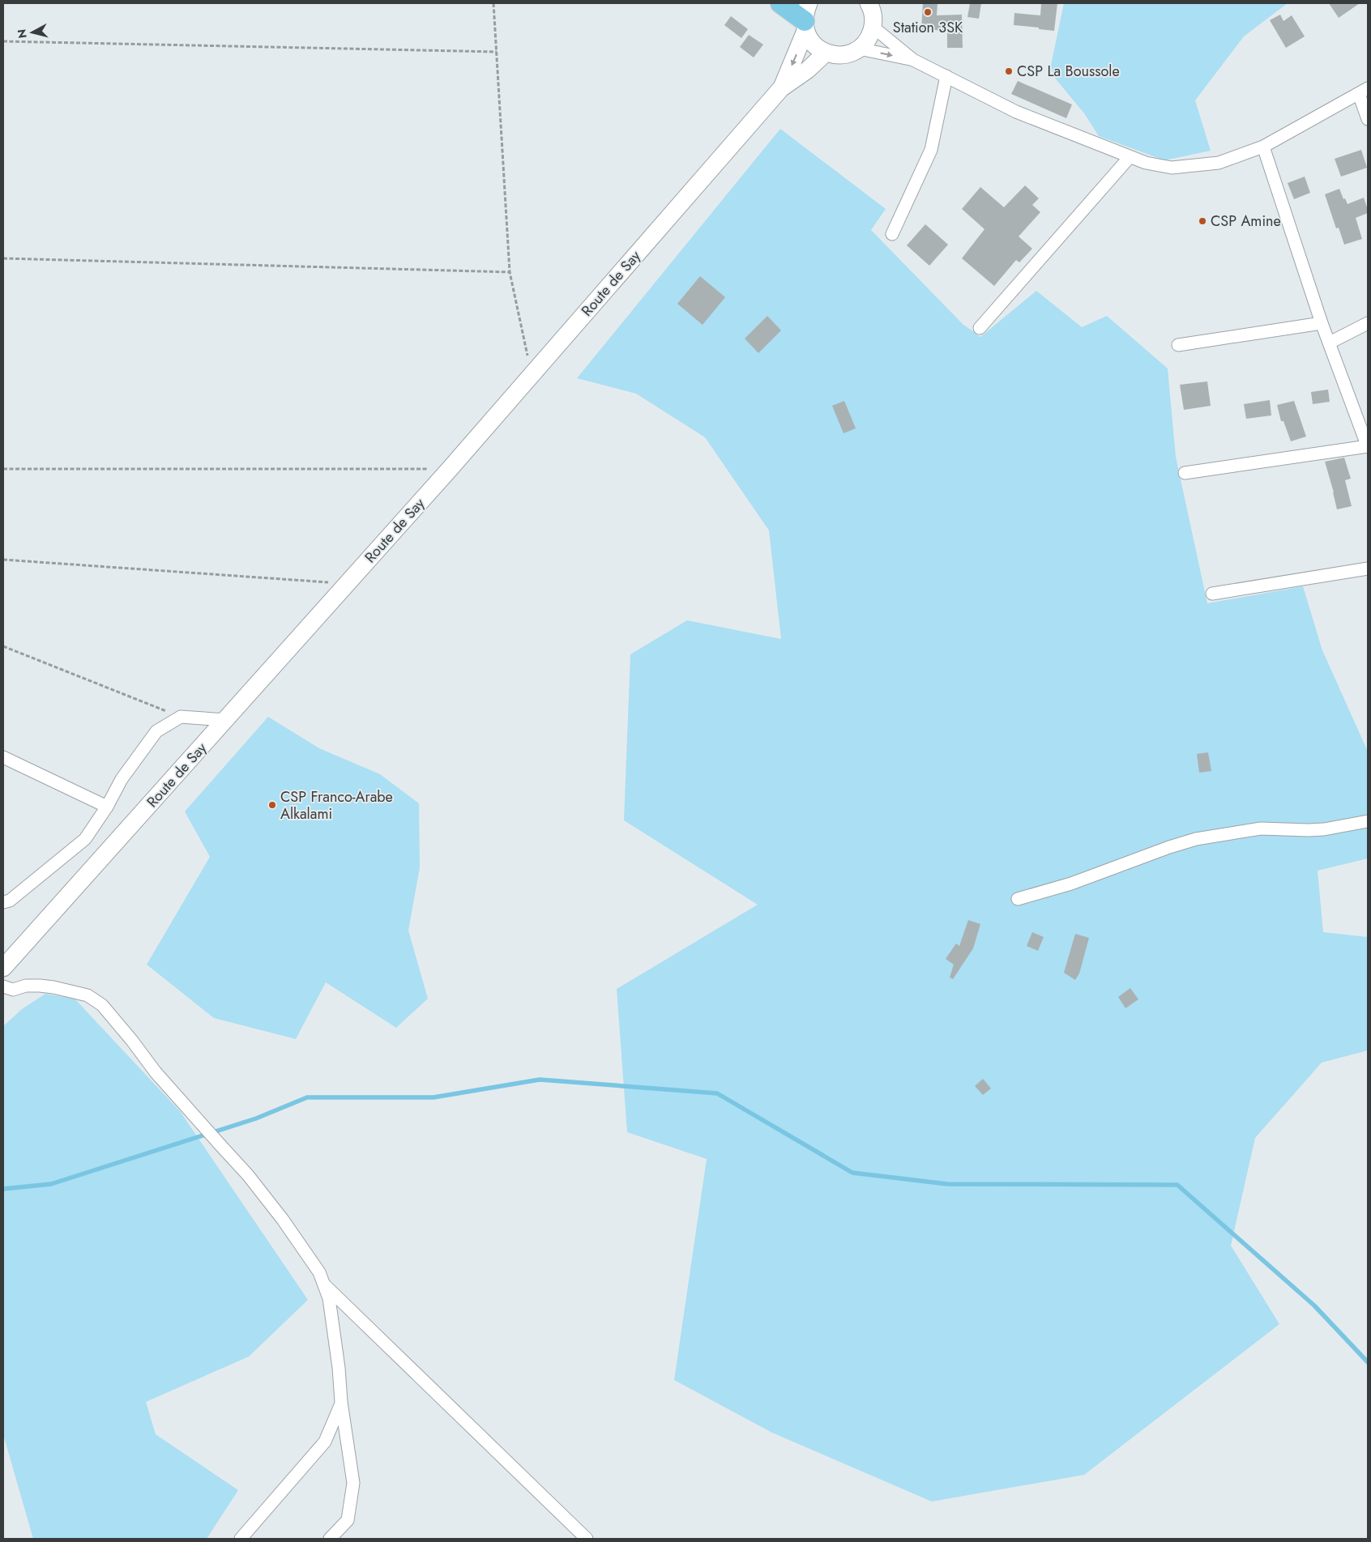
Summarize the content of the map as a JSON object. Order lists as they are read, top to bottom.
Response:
{
  "streets": {
    "main road": ["Route de Say"]
  },
  "places": [
    "Station 3SK",
    "CSP La Boussole",
    "CSP Amine",
    "CSP Franco-Arabe Alkalami"
  ],
  "north": "left"
}
